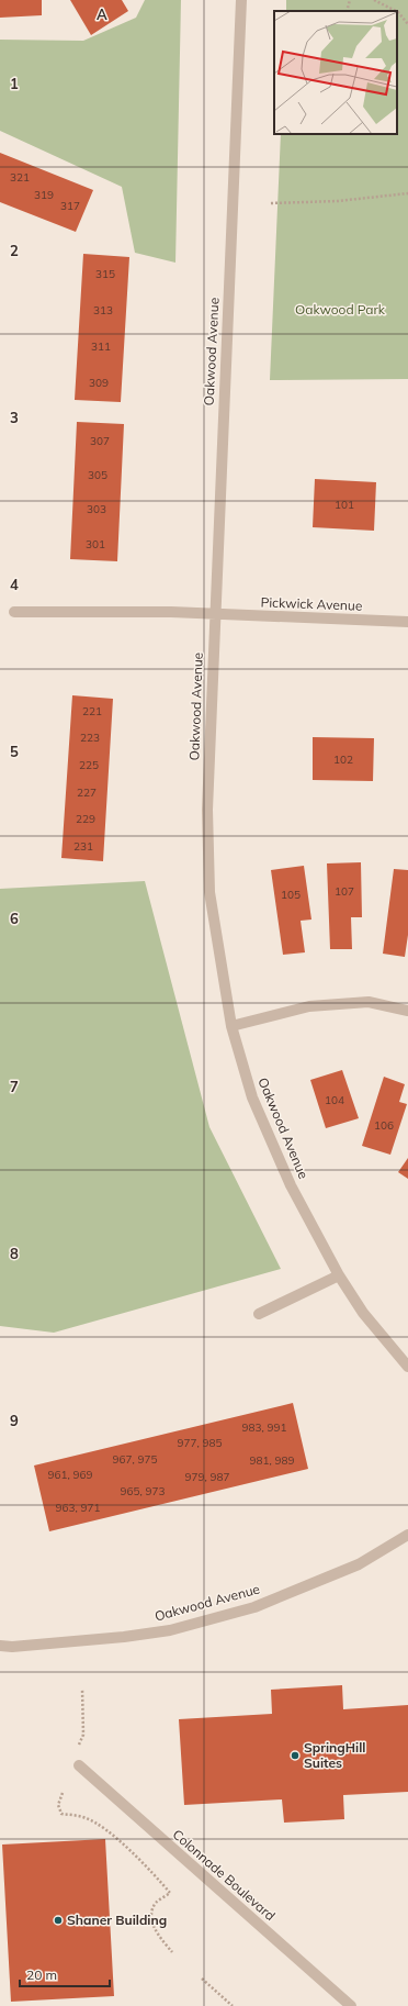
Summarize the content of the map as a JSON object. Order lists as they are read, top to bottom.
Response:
{
  "streets": {
    "street": ["Oakwood Avenue", "Pickwick Avenue", "Colonnade Boulevard"]
  },
  "crossings": [
    ["Oakwood Avenue", "Pickwick Avenue"]
  ],
  "parks": ["Oakwood Park"],
  "places": ["SpringHill Suites", "Shaner Building"],
  "house_numbers": [
    "321",
    "319",
    "317",
    "315",
    "313",
    "311",
    "309",
    "307",
    "305",
    "101",
    "303",
    "301",
    "221",
    "223",
    "102",
    "225",
    "227",
    "229",
    "231",
    "107",
    "105",
    "104",
    "106",
    "983, 991",
    "977, 985",
    "967, 975",
    "981, 989",
    "961, 969",
    "979, 987",
    "965, 973",
    "963, 971"
  ],
  "scale_bar": "20 m",
  "grid": {
    "columns": ["A"],
    "rows": [
      "1",
      "2",
      "3",
      "4",
      "5",
      "6",
      "7",
      "8",
      "9"
    ]
  }
}
